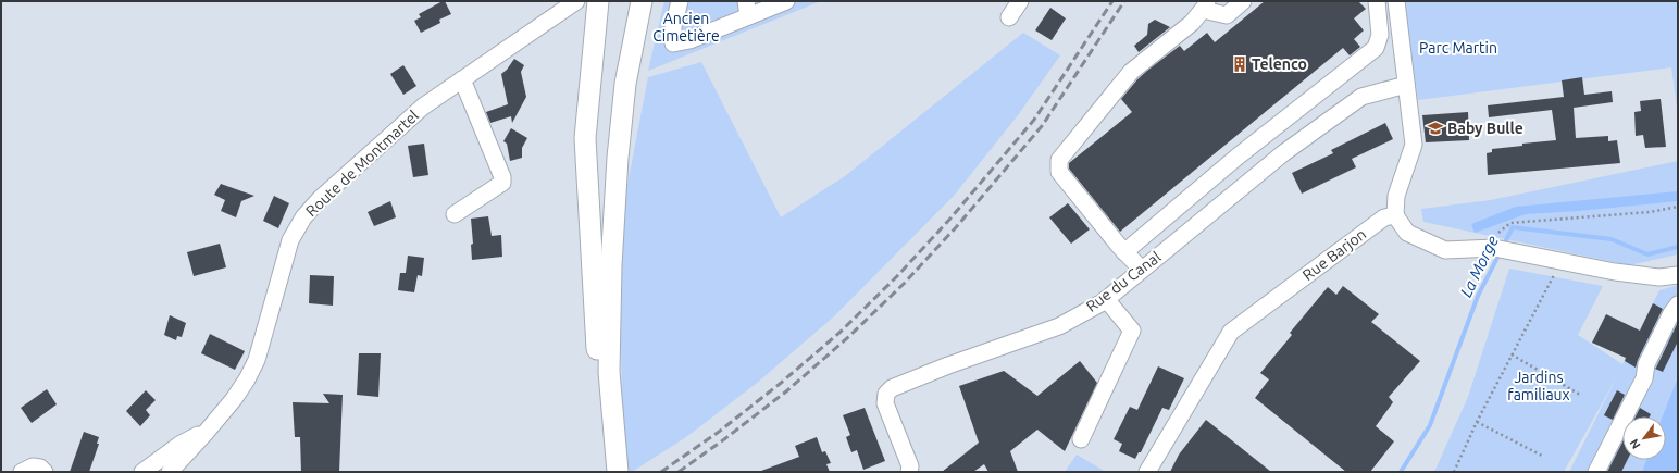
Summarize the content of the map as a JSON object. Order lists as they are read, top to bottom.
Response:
{
  "streets": {
    "street": ["Route de Montmartel", "Rue Barjon", "Rue du Canal"]
  },
  "water": ["La Morge"],
  "parks": ["Ancien Cimetière", "Parc Martin", "Jardins familiaux"],
  "places": {
    "building": ["Telenco"],
    "school or university": ["Baby Bulle"]
  },
  "north": "bottom left"
}
